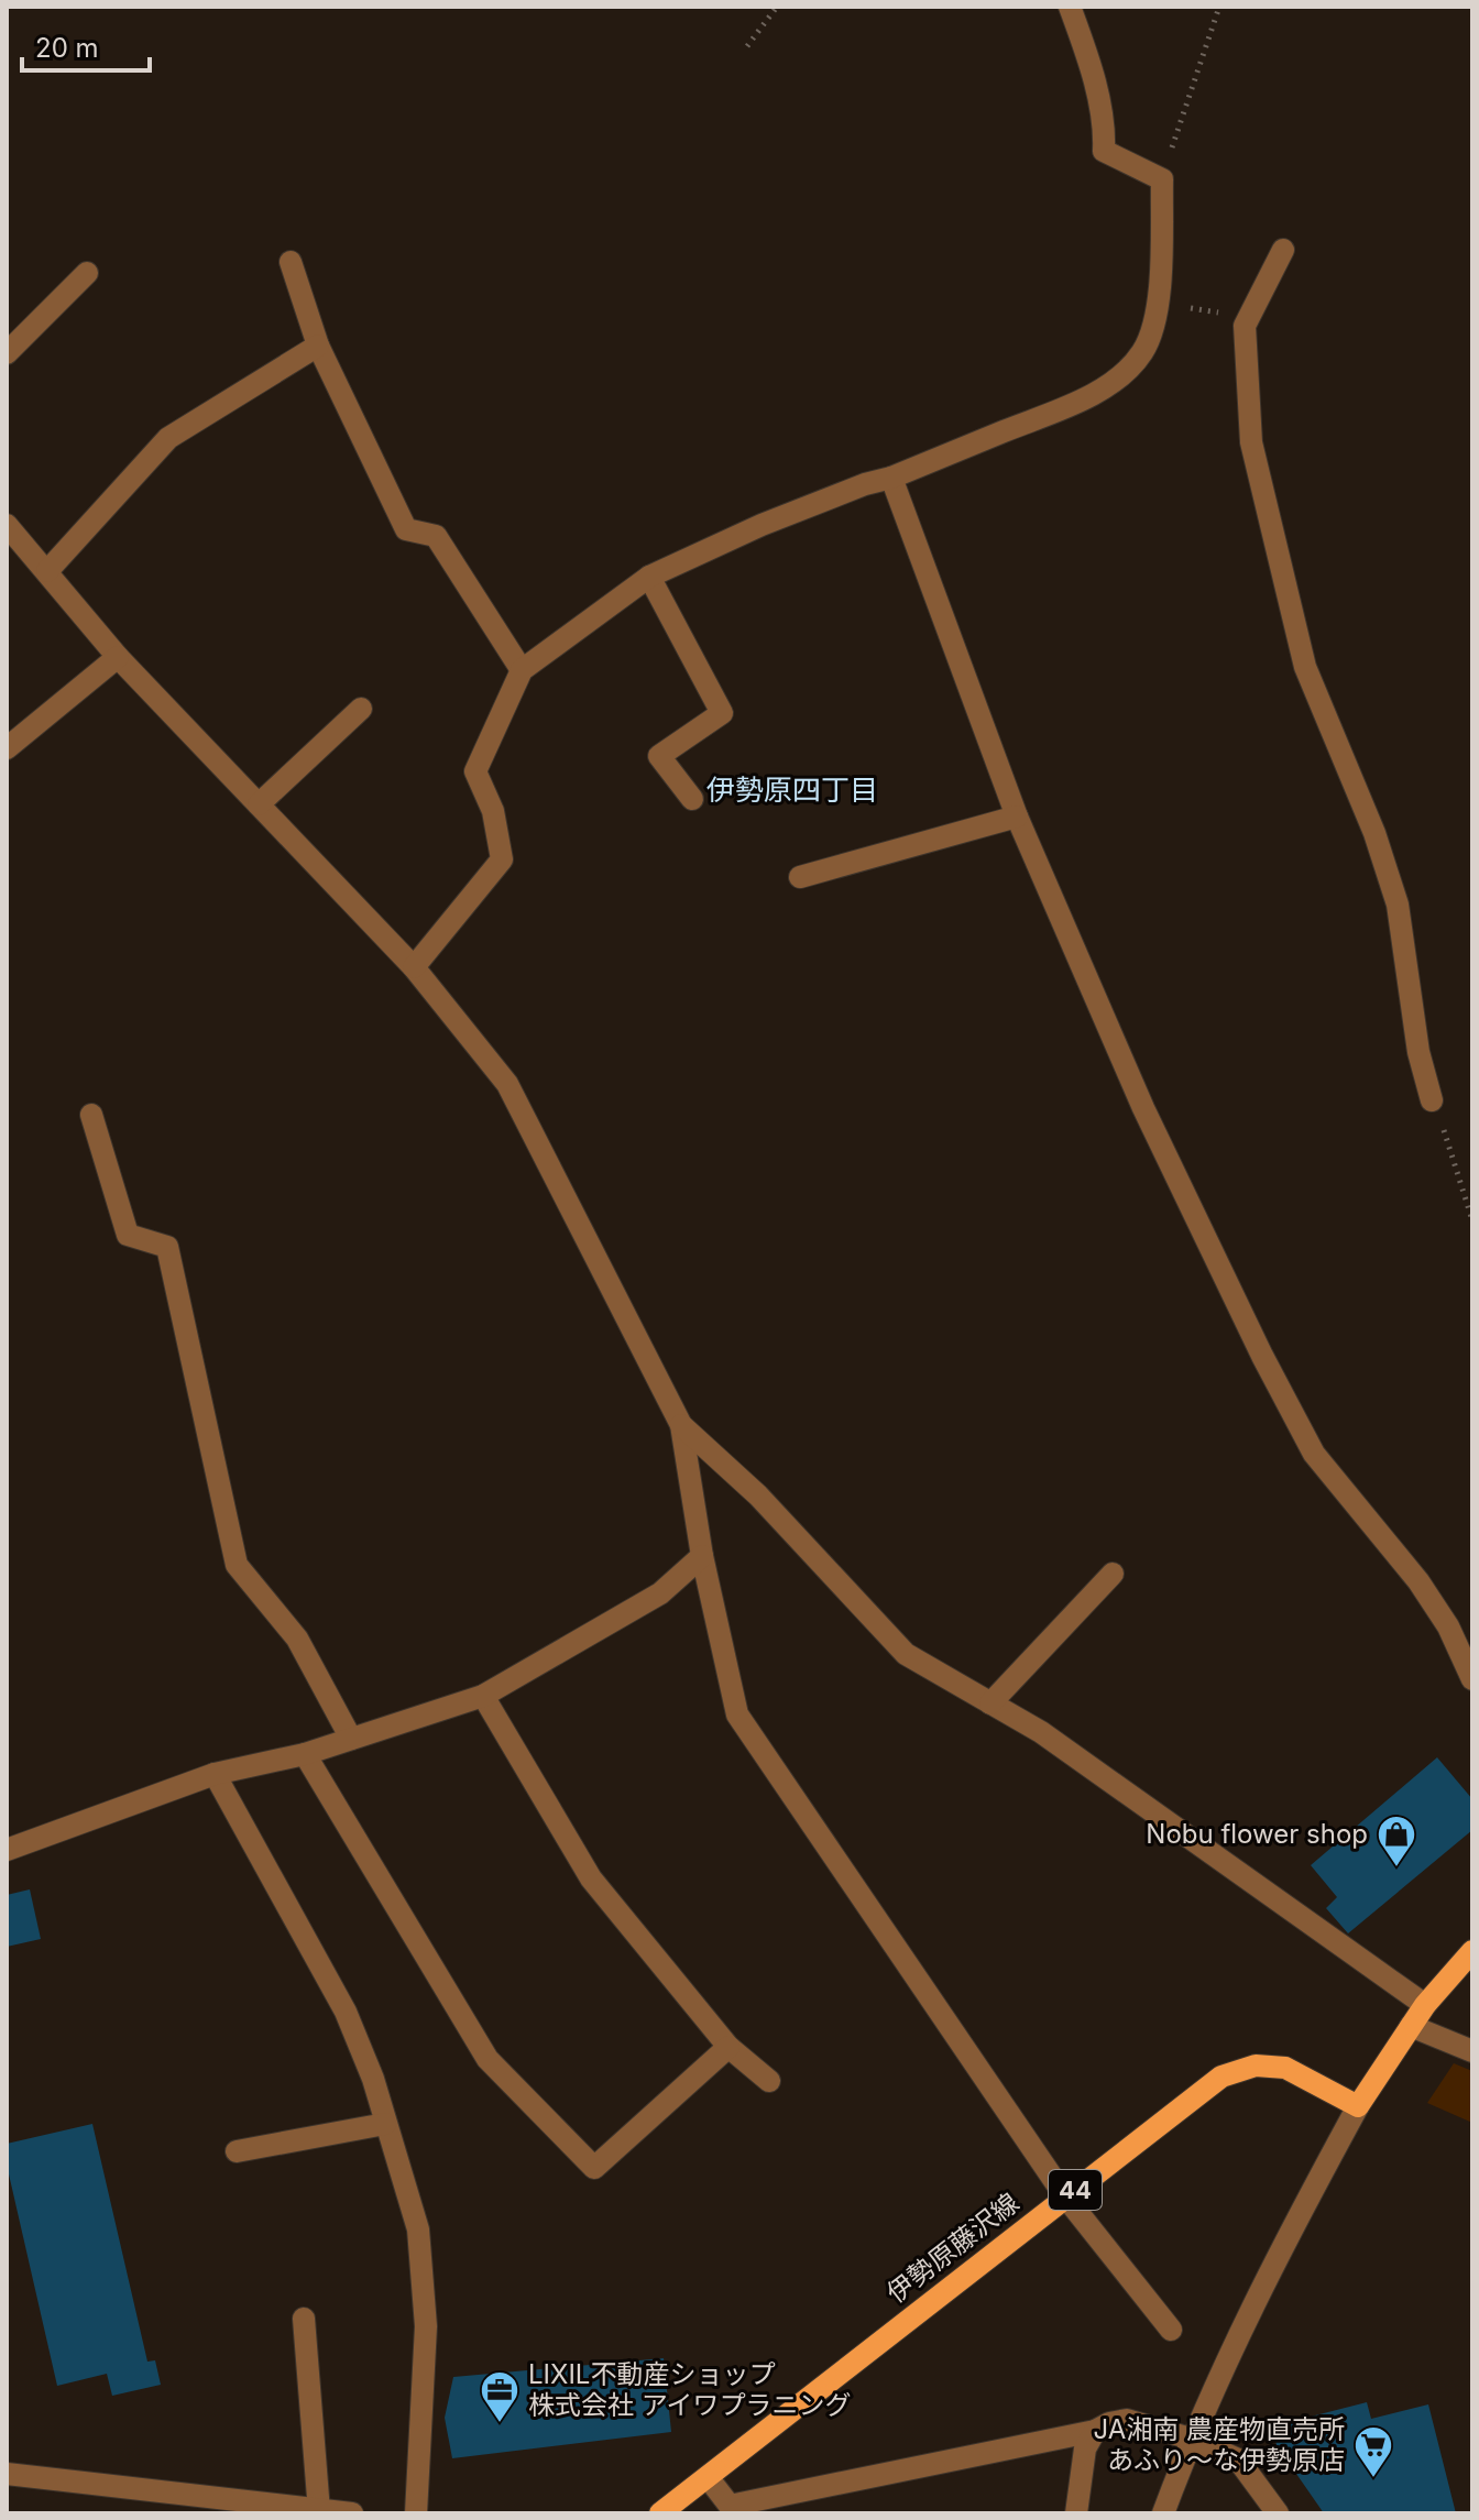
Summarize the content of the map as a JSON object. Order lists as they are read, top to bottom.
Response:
{
  "streets": {
    "main road": ["44", "伊勢原藤沢線"]
  },
  "districts": ["伊勢原四丁目"],
  "places": {
    "shop": ["Nobu flower shop"],
    "office": ["LIXIL不動産ショップ 株式会社 アイワプラニング"],
    "supermarket": ["JA湘南 農産物直売所 あふり～な伊勢原店"]
  },
  "scale_bar": "20 m"
}
